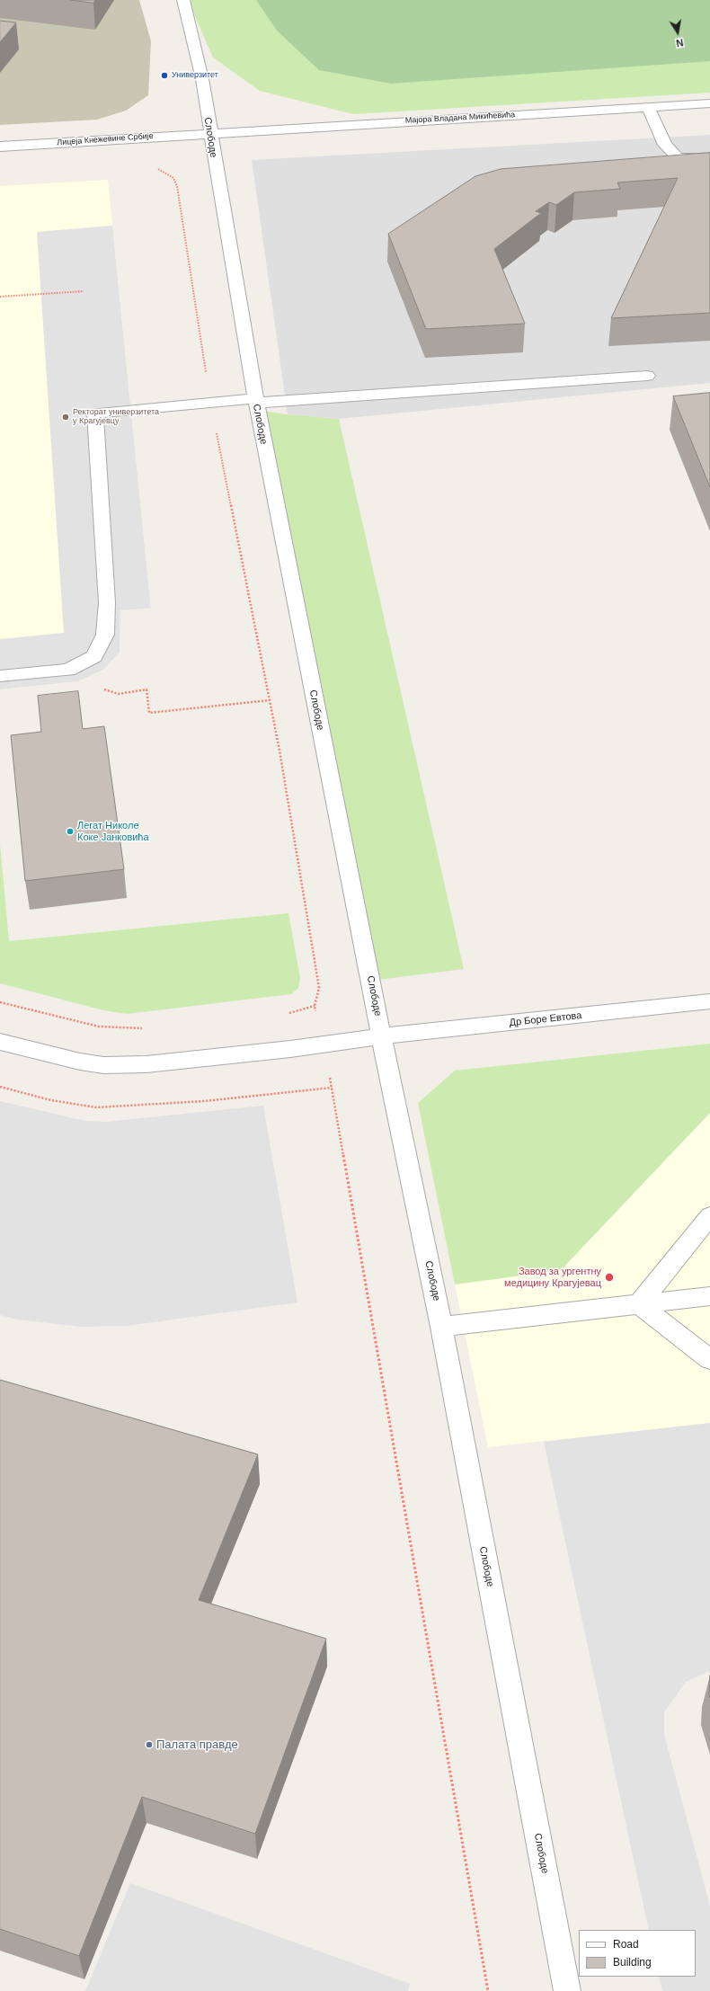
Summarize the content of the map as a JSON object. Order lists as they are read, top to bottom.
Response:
{
  "streets": {
    "street": [
      "Мајора Владана Микићевића",
      "Слободе",
      "Лицеја Кнежевине Србије",
      "Др Боре Евтова"
    ]
  },
  "crossings": [
    ["Мајора Владана Микићевића", "Слободе"],
    ["Мајора Владана Микићевића", "Лицеја Кнежевине Србије"],
    ["Слободе", "Лицеја Кнежевине Србије"],
    ["Слободе", "Др Боре Евтова"]
  ],
  "places": [
    "Универзитет",
    "Ректорат универзитета у Крагујевцу",
    "Легат Николе Коке Јанковића",
    "Завод за ургентну медицину Крагујевац",
    "Палата правде"
  ],
  "legend": ["Road", "Building"],
  "north": "bottom"
}
